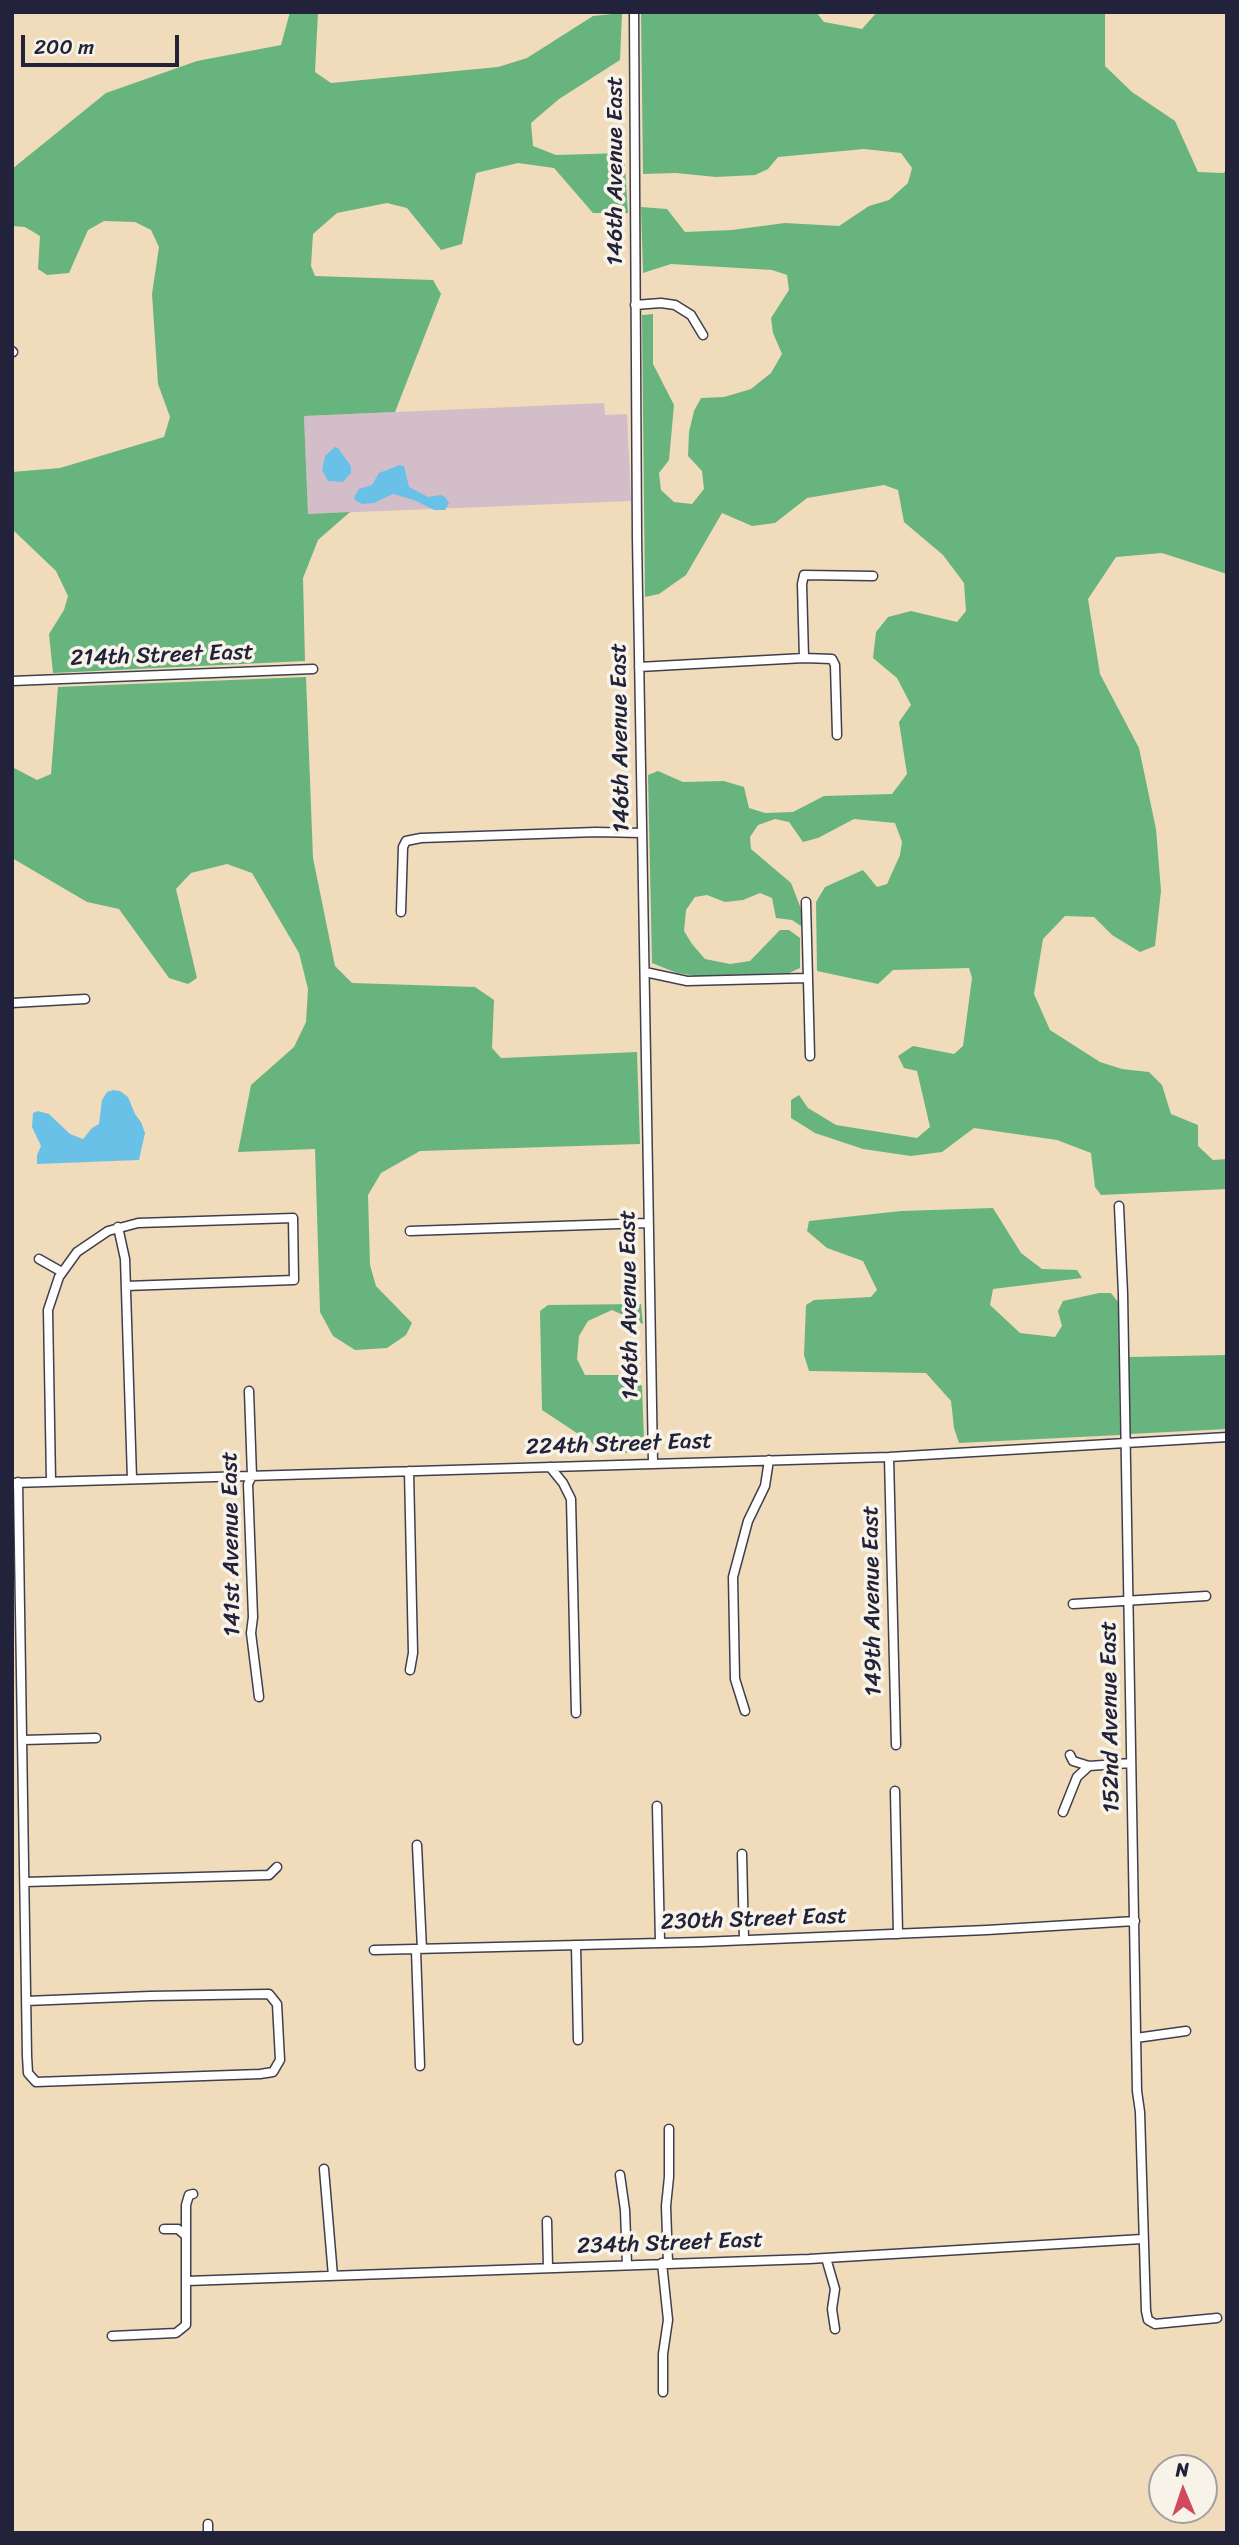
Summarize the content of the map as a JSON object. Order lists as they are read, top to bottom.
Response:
{
  "streets": {
    "street": [
      "146th Avenue East",
      "214th Street East",
      "224th Street East",
      "141st Avenue East",
      "149th Avenue East",
      "152nd Avenue East",
      "230th Street East",
      "234th Street East"
    ]
  },
  "crossings": [
    ["146th Avenue East", "224th Street East"],
    ["224th Street East", "141st Avenue East"],
    ["224th Street East", "149th Avenue East"],
    ["224th Street East", "152nd Avenue East"],
    ["152nd Avenue East", "230th Street East"],
    ["152nd Avenue East", "234th Street East"]
  ],
  "scale_bar": "200 m",
  "north": "top"
}
